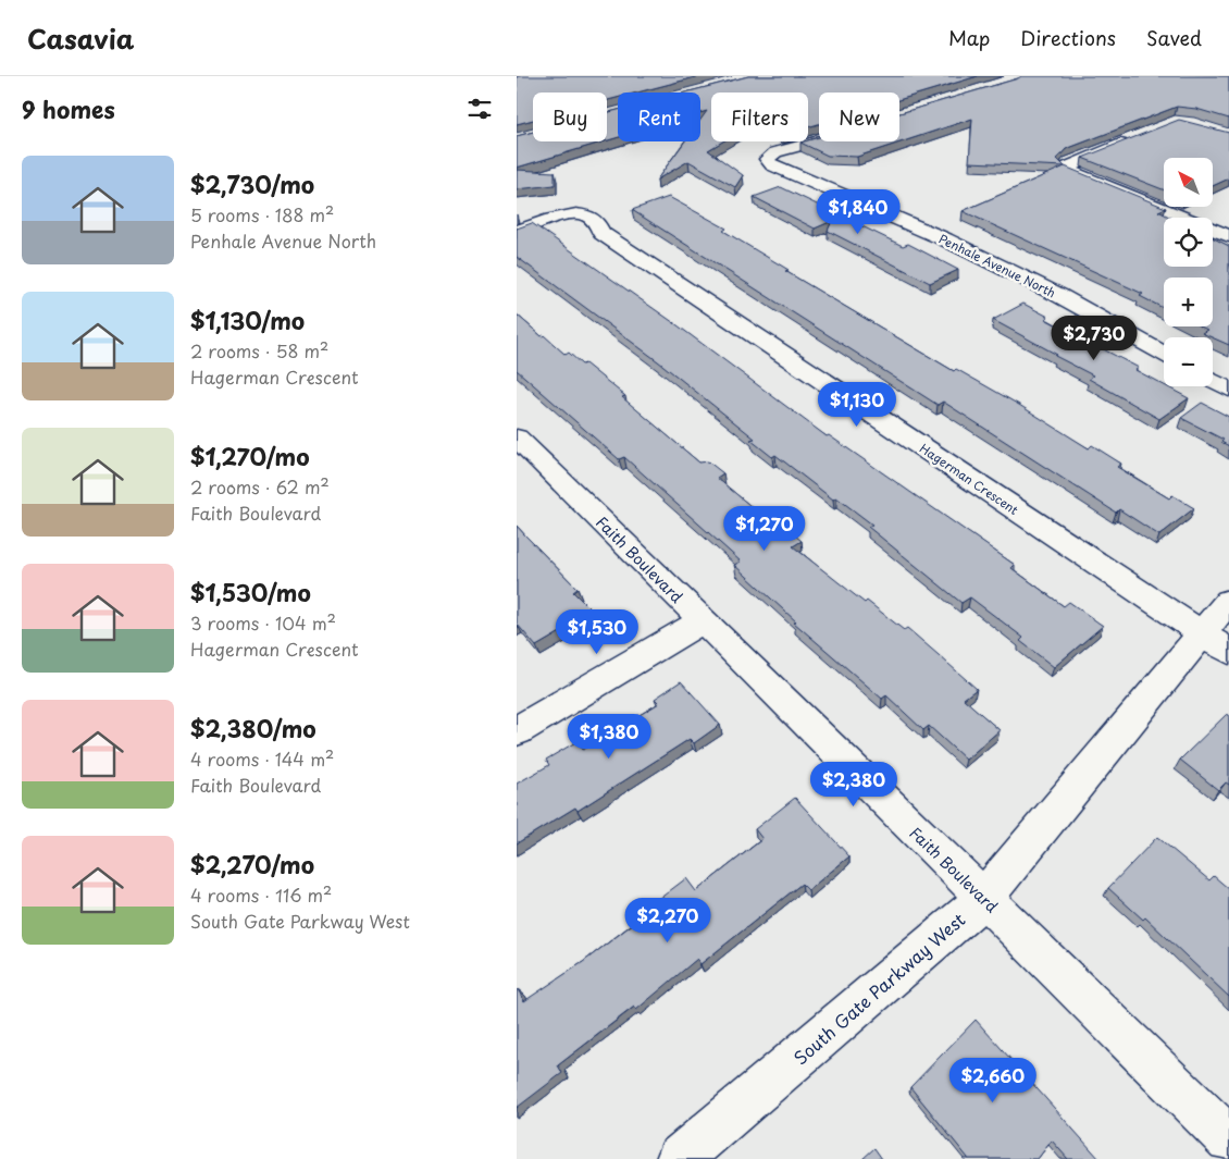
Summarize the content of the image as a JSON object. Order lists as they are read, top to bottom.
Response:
{
  "streets": {
    "street": [
      "Penhale Avenue North",
      "Hagerman Crescent",
      "Faith Boulevard",
      "South Gate Parkway West"
    ]
  },
  "crossings": [
    ["Hagerman Crescent", "South Gate Parkway West"],
    ["Faith Boulevard", "South Gate Parkway West"]
  ],
  "north": "top left",
  "page": {
    "header": "Casavia",
    "nav": ["Map", "Directions", "Saved"],
    "heading": "9 homes",
    "chip": [
      "Buy",
      "Rent",
      "Filters",
      "New"
    ],
    "list": [
      {
        "name": "$2,730/mo",
        "note": "5 rooms · 188 m² · Penhale Avenue North"
      },
      {
        "name": "$1,130/mo",
        "note": "2 rooms · 58 m² · Hagerman Crescent"
      },
      {
        "name": "$1,270/mo",
        "note": "2 rooms · 62 m² · Faith Boulevard"
      },
      {
        "name": "$1,530/mo",
        "note": "3 rooms · 104 m² · Hagerman Crescent"
      },
      {
        "name": "$2,380/mo",
        "note": "4 rooms · 144 m² · Faith Boulevard"
      },
      {
        "name": "$2,270/mo",
        "note": "4 rooms · 116 m² · South Gate Parkway West"
      }
    ],
    "map_buttons": ["+", "−"],
    "price": [
      "$1,840",
      "$2,730",
      "$1,130",
      "$1,270",
      "$1,530",
      "$1,380",
      "$2,380",
      "$2,270",
      "$2,660"
    ]
  }
}
